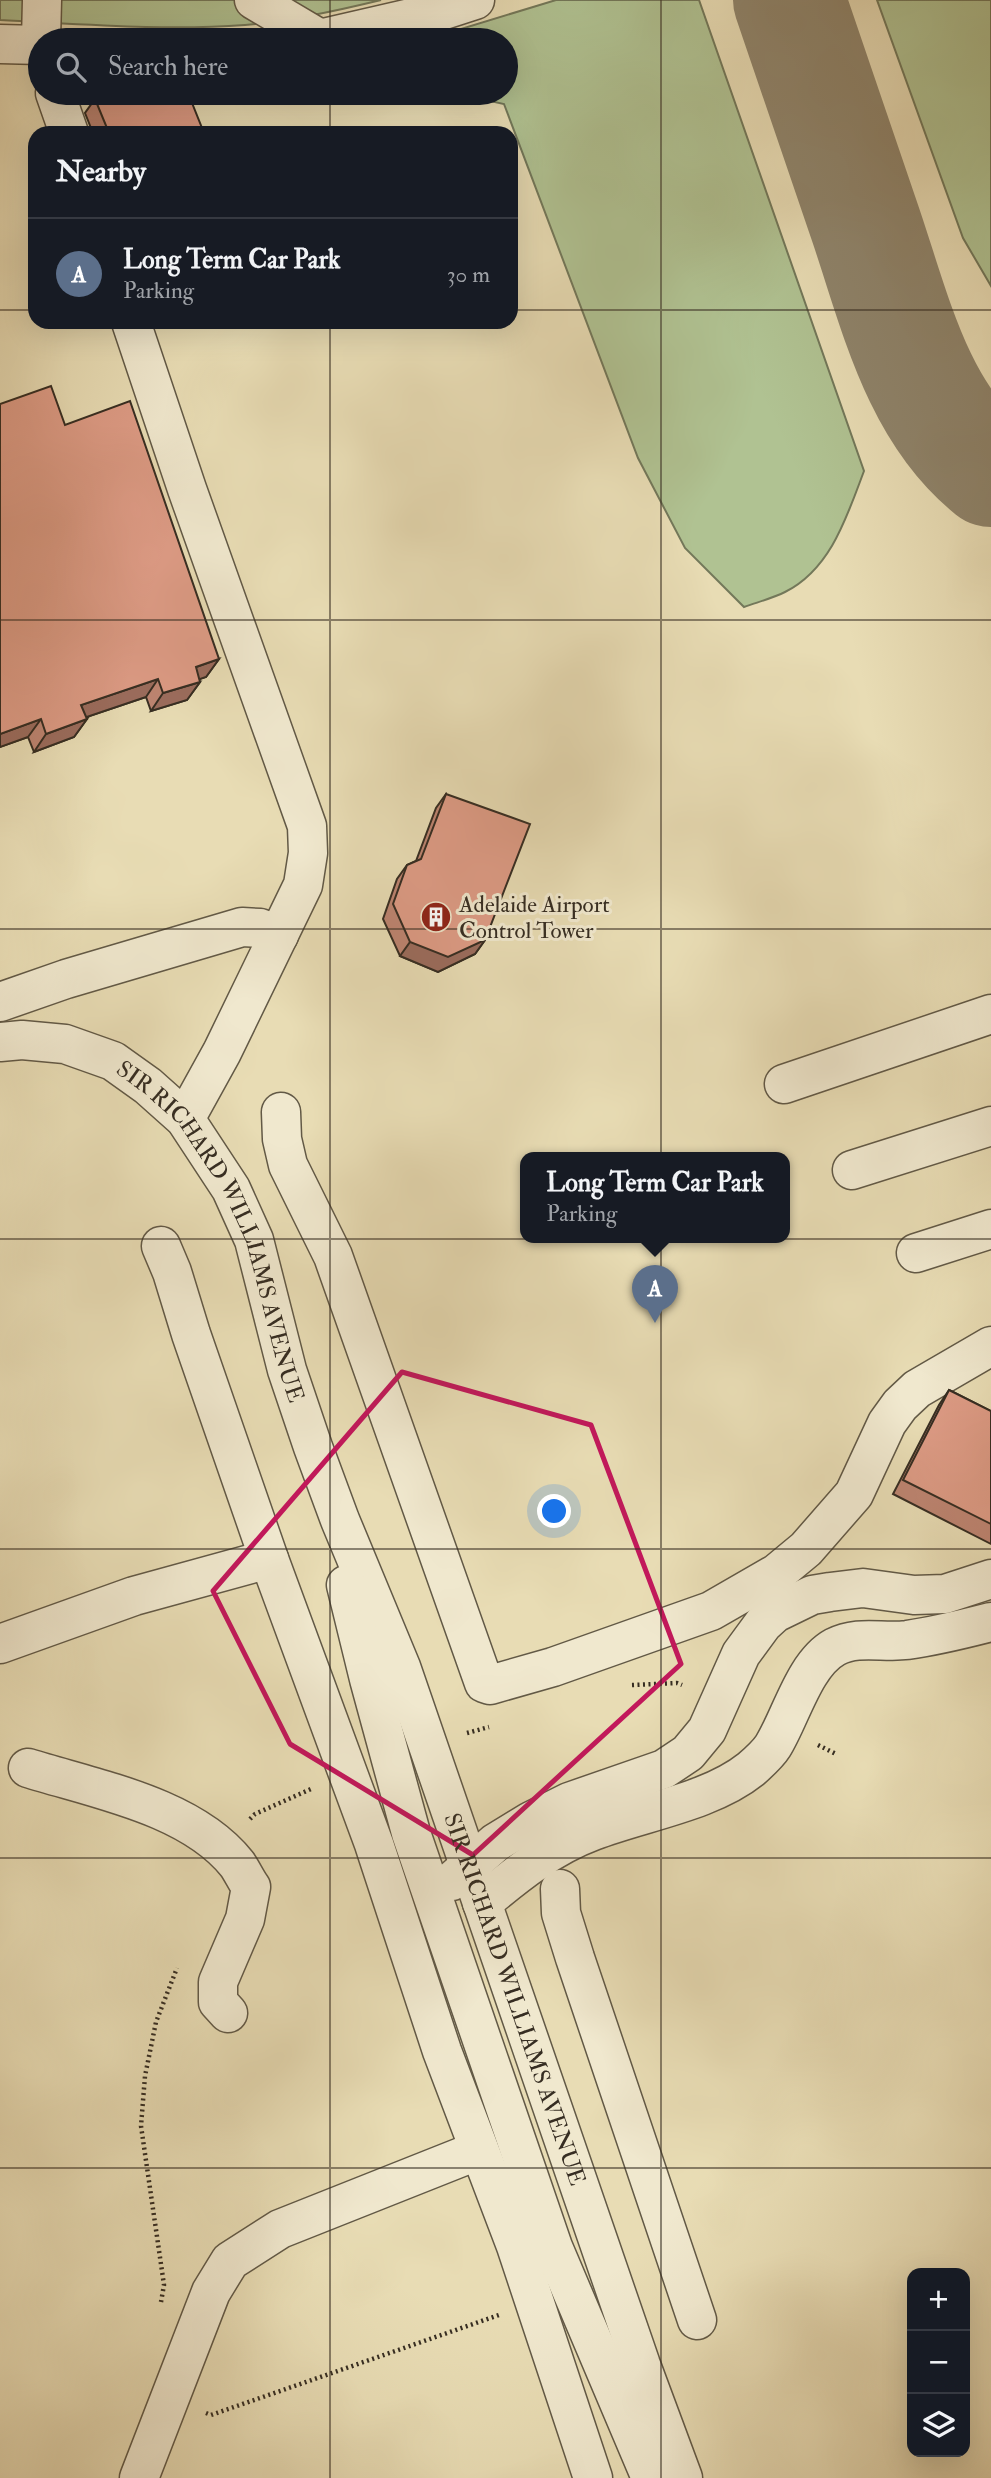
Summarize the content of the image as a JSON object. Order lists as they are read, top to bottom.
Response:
{
  "streets": {
    "street": ["SIR RICHARD WILLIAMS AVENUE"]
  },
  "places": {
    "building": ["Adelaide Airport Control Tower"]
  },
  "page": {
    "search": "Search here",
    "heading": "Nearby",
    "list": [
      {
        "mark": "A",
        "name": "Long Term Car Park",
        "note": "Parking",
        "value": "30 m"
      }
    ],
    "popup": ["Long Term Car Park", "Parking"],
    "pins": "A",
    "map_buttons": ["+", "−"]
  }
}
